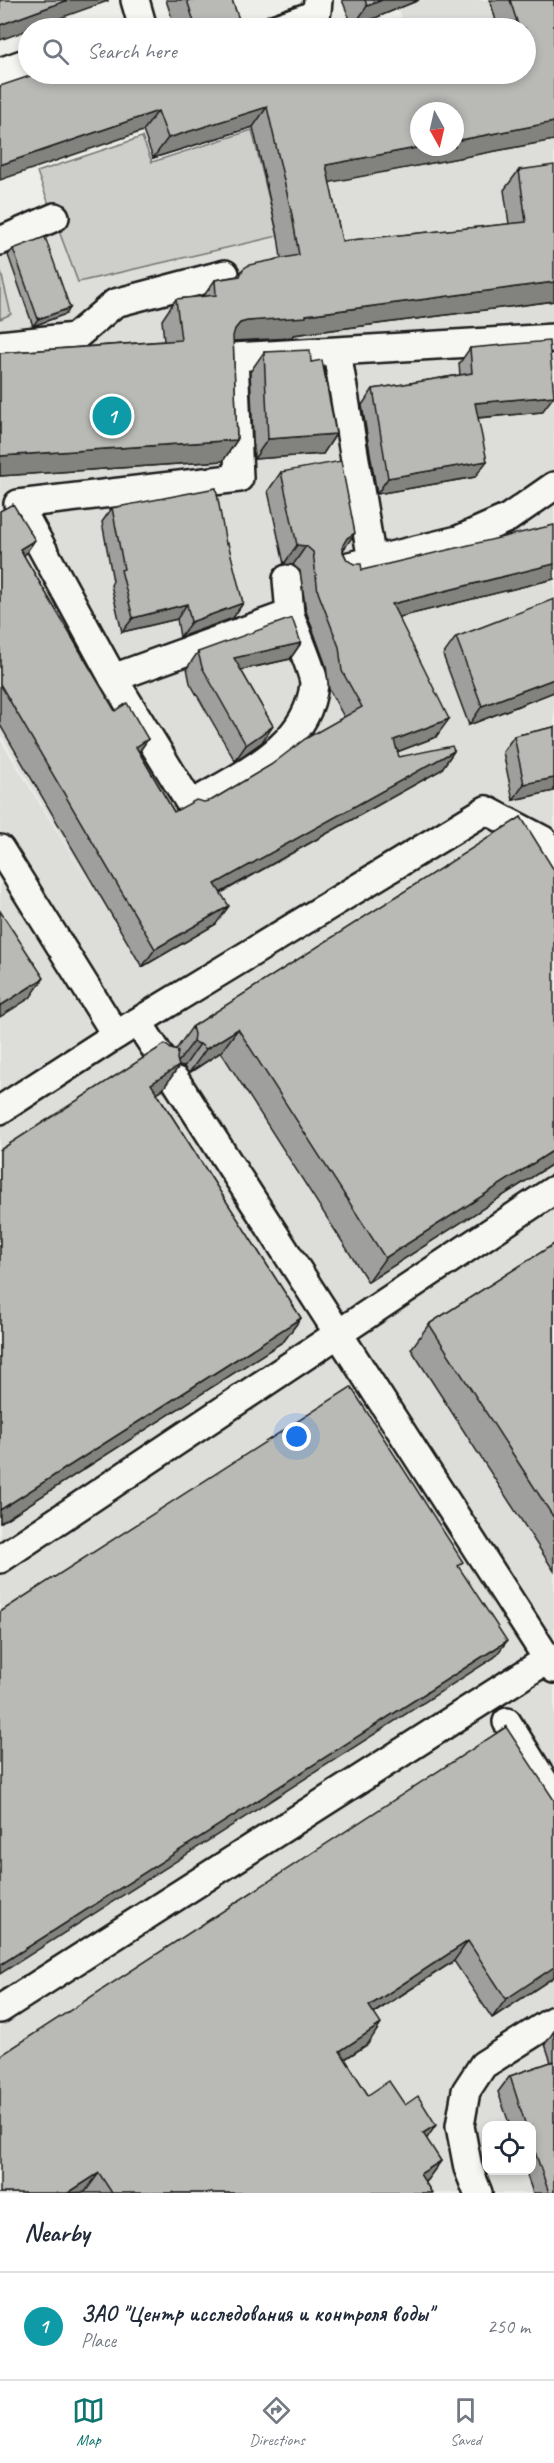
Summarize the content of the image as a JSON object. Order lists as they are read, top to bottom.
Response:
{
  "north": "bottom",
  "page": {
    "search": "Search here",
    "pins": "1",
    "heading": "Nearby",
    "list": [
      {
        "mark": "1",
        "name": "ЗАО \"Центр исследования и контроля воды\"",
        "note": "Place",
        "value": "250 m"
      }
    ],
    "nav": ["Map", "Directions", "Saved"]
  }
}
